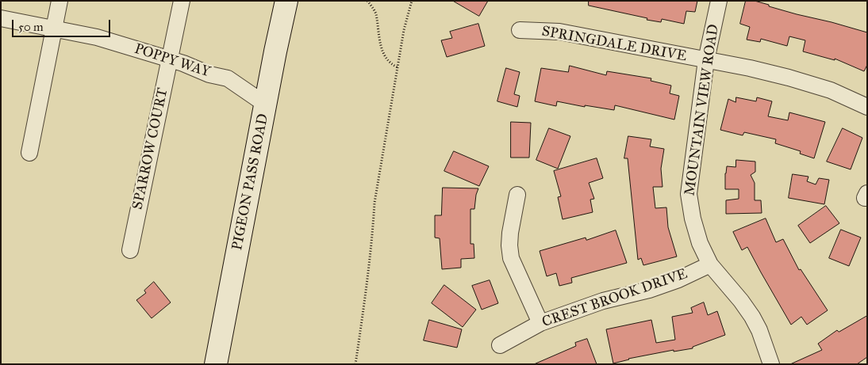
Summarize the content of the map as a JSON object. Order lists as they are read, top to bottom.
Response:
{
  "streets": {
    "main road": ["PIGEON PASS ROAD"],
    "street": [
      "SPRINGDALE DRIVE",
      "POPPY WAY",
      "MOUNTAIN VIEW ROAD",
      "SPARROW COURT",
      "CREST BROOK DRIVE"
    ]
  },
  "crossings": [
    ["SPRINGDALE DRIVE", "MOUNTAIN VIEW ROAD"],
    ["POPPY WAY", "SPARROW COURT"],
    ["POPPY WAY", "PIGEON PASS ROAD"],
    ["MOUNTAIN VIEW ROAD", "CREST BROOK DRIVE"]
  ],
  "scale_bar": "50 m"
}
